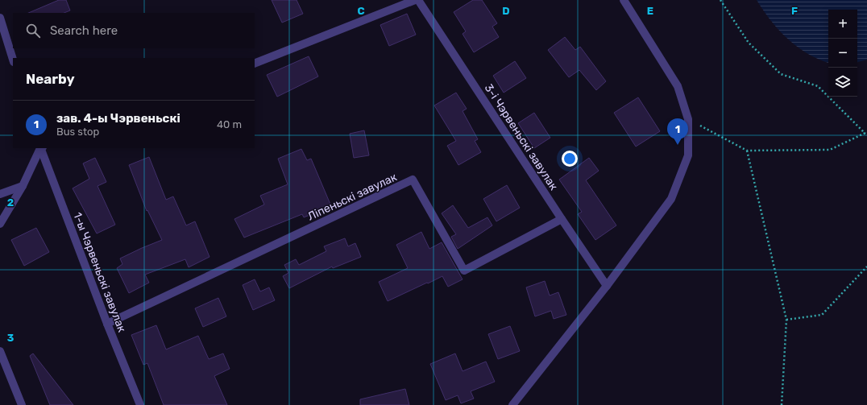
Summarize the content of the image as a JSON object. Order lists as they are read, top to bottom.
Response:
{
  "streets": {
    "street": ["3-і Чэрвеньскі завулак", "Ліпеньскі завулак", "1-ы Чэрвеньскі завулак"]
  },
  "crossings": [
    ["3-і Чэрвеньскі завулак", "Ліпеньскі завулак"],
    ["Ліпеньскі завулак", "1-ы Чэрвеньскі завулак"]
  ],
  "page": {
    "map_buttons": ["+", "−"],
    "search": "Search here",
    "heading": "Nearby",
    "list": [
      {
        "mark": "1",
        "name": "зав. 4-ы Чэрвеньскі",
        "note": "Bus stop",
        "value": "40 m"
      }
    ],
    "pins": "1"
  },
  "grid": {
    "columns": [
      "C",
      "D",
      "E",
      "F"
    ],
    "rows": ["2", "3"]
  }
}
